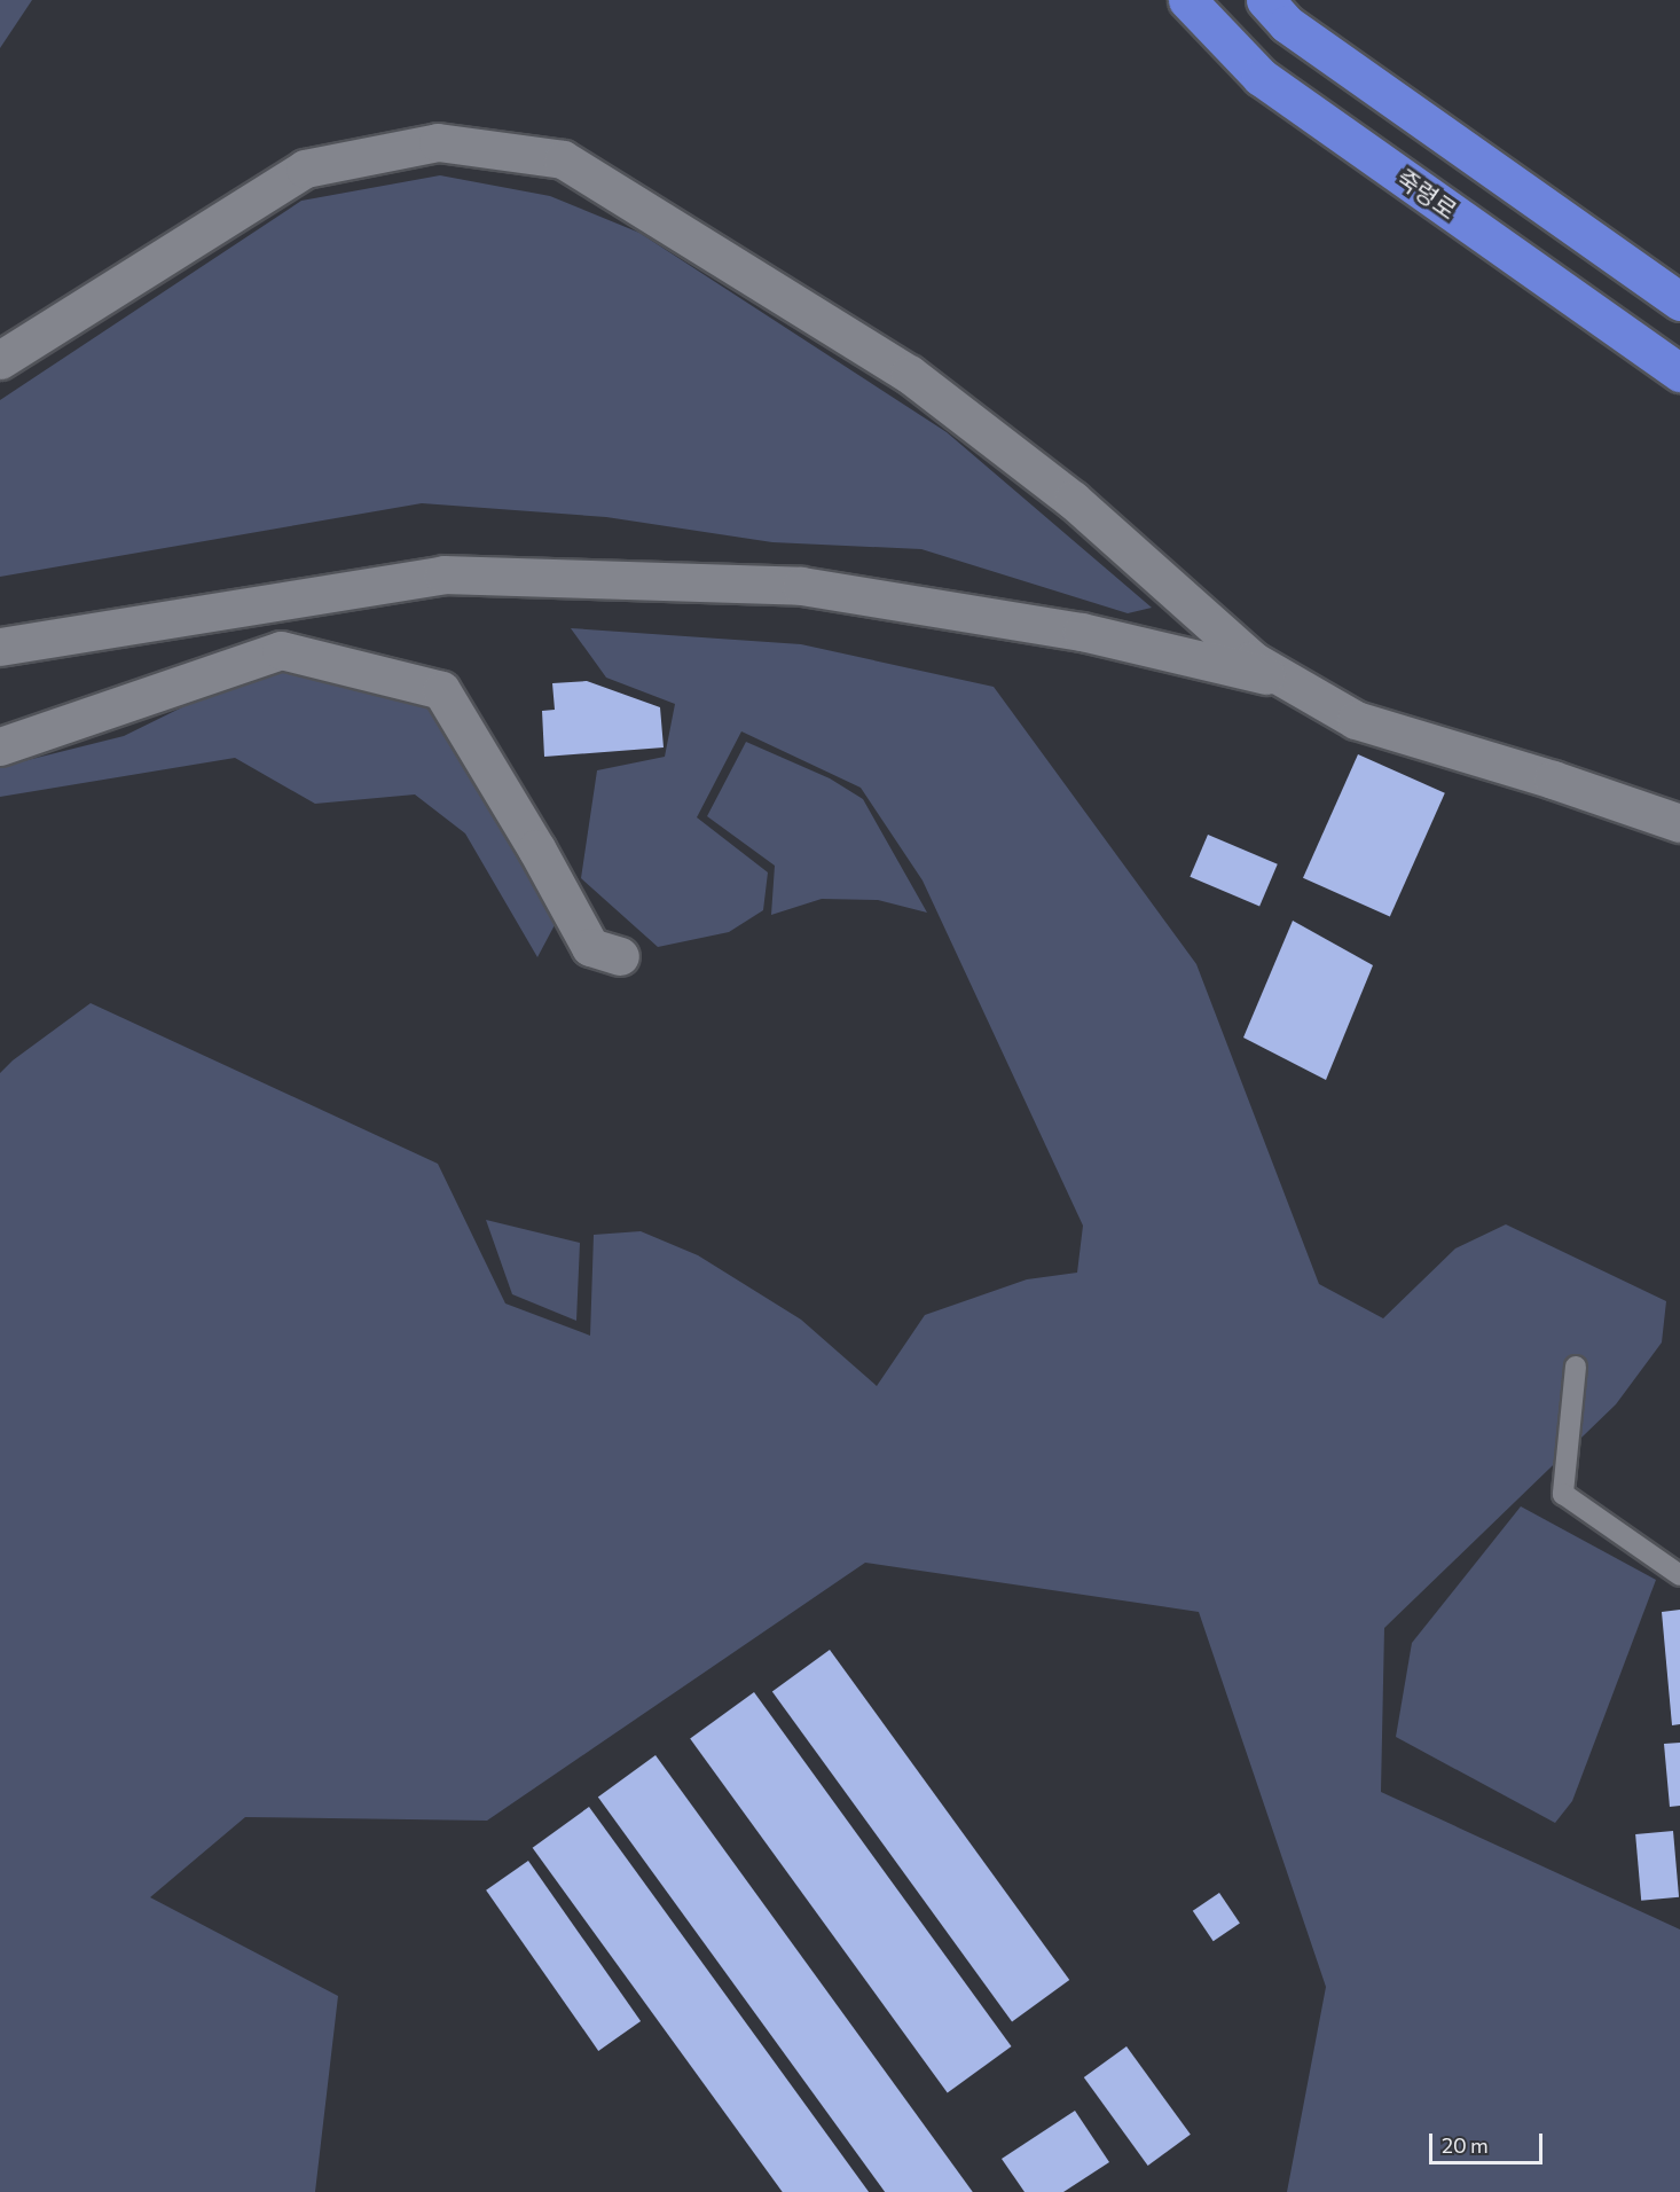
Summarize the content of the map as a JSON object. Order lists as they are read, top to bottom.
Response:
{
  "streets": {
    "highway": ["죽령로"]
  },
  "scale_bar": "20 m"
}
